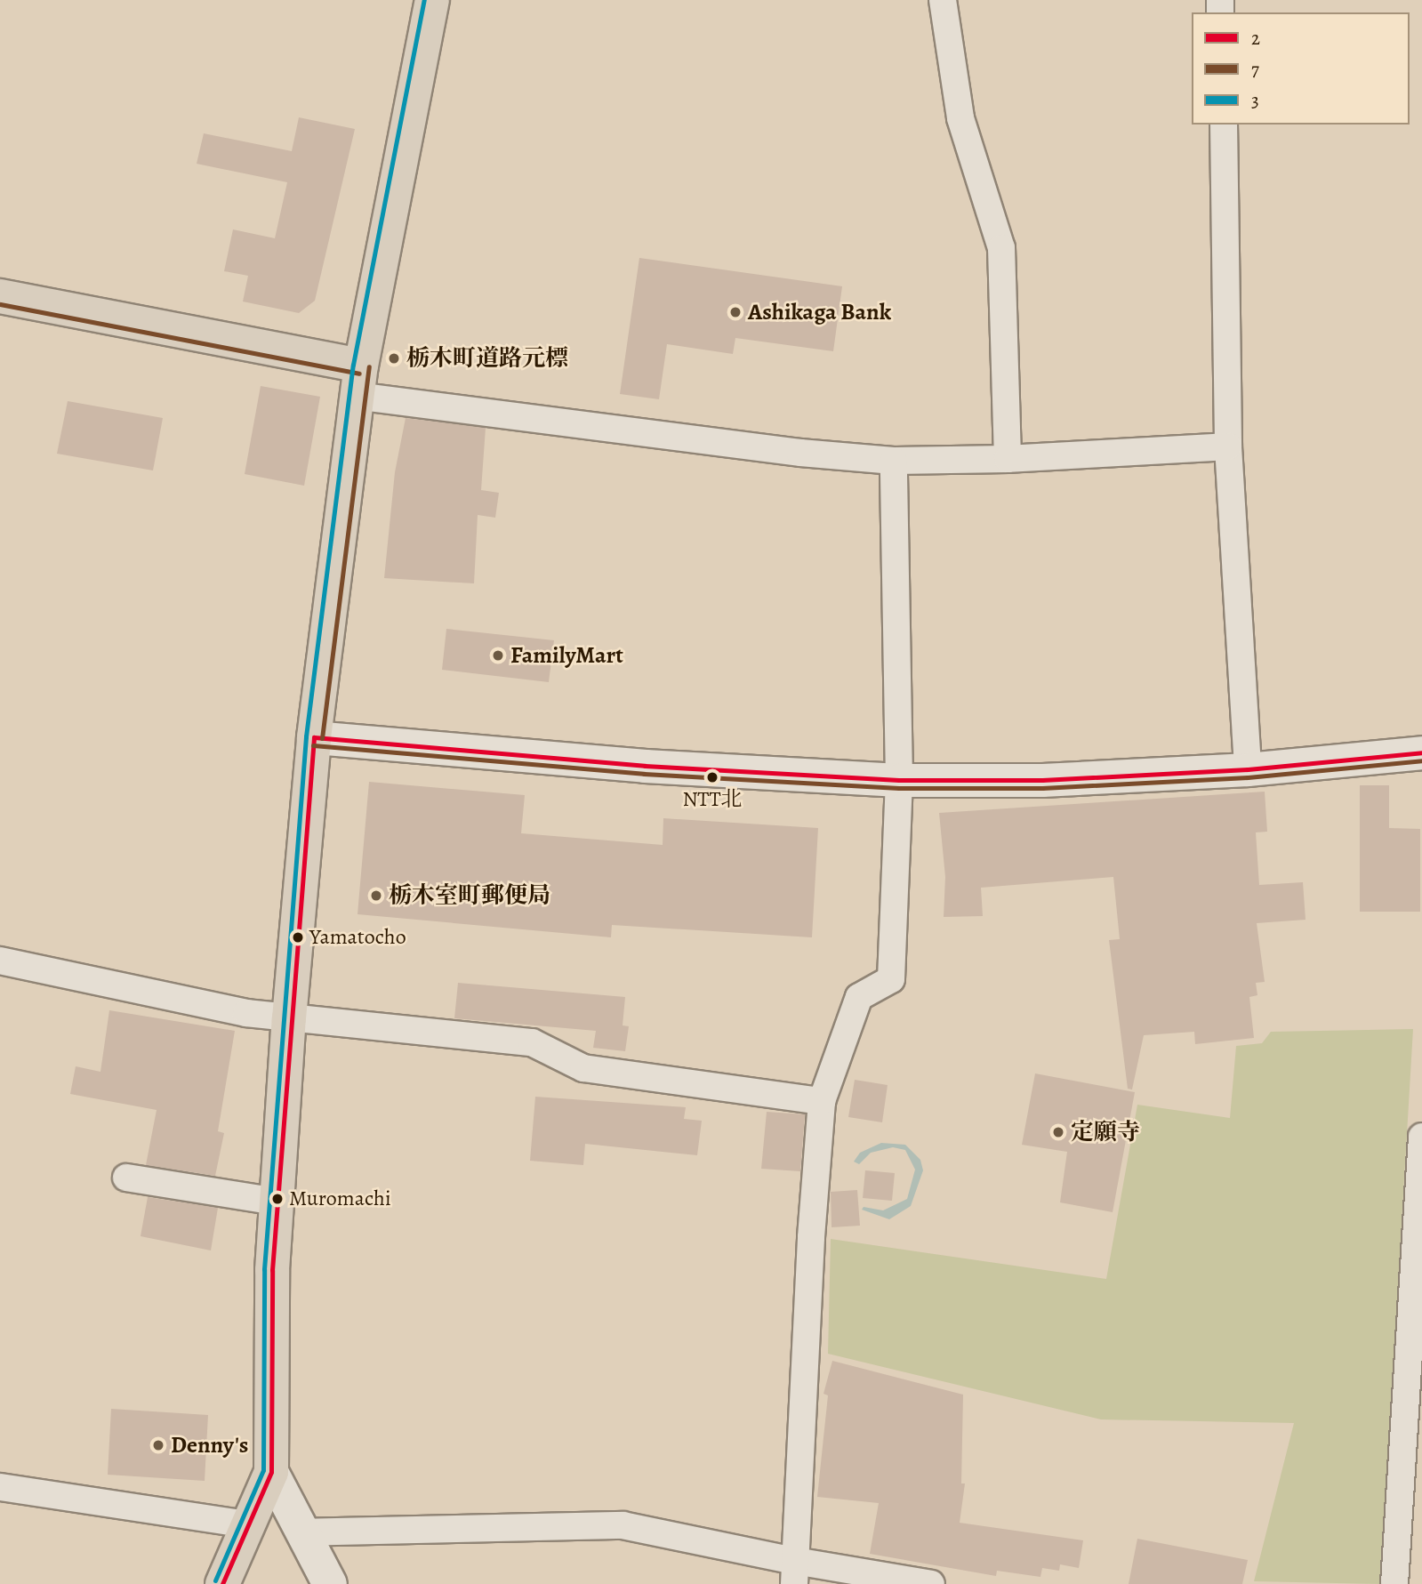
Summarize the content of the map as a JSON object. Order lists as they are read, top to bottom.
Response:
{
  "places": [
    "Ashikaga Bank",
    "栃木町道路元標",
    "FamilyMart",
    "NTT北",
    "栃木室町郵便局",
    "Yamatocho",
    "定願寺",
    "Muromachi",
    "Denny's"
  ],
  "lines": ["transit line 3", "transit line 7", "transit line 2"],
  "legend": ["2", "7", "3"]
}
